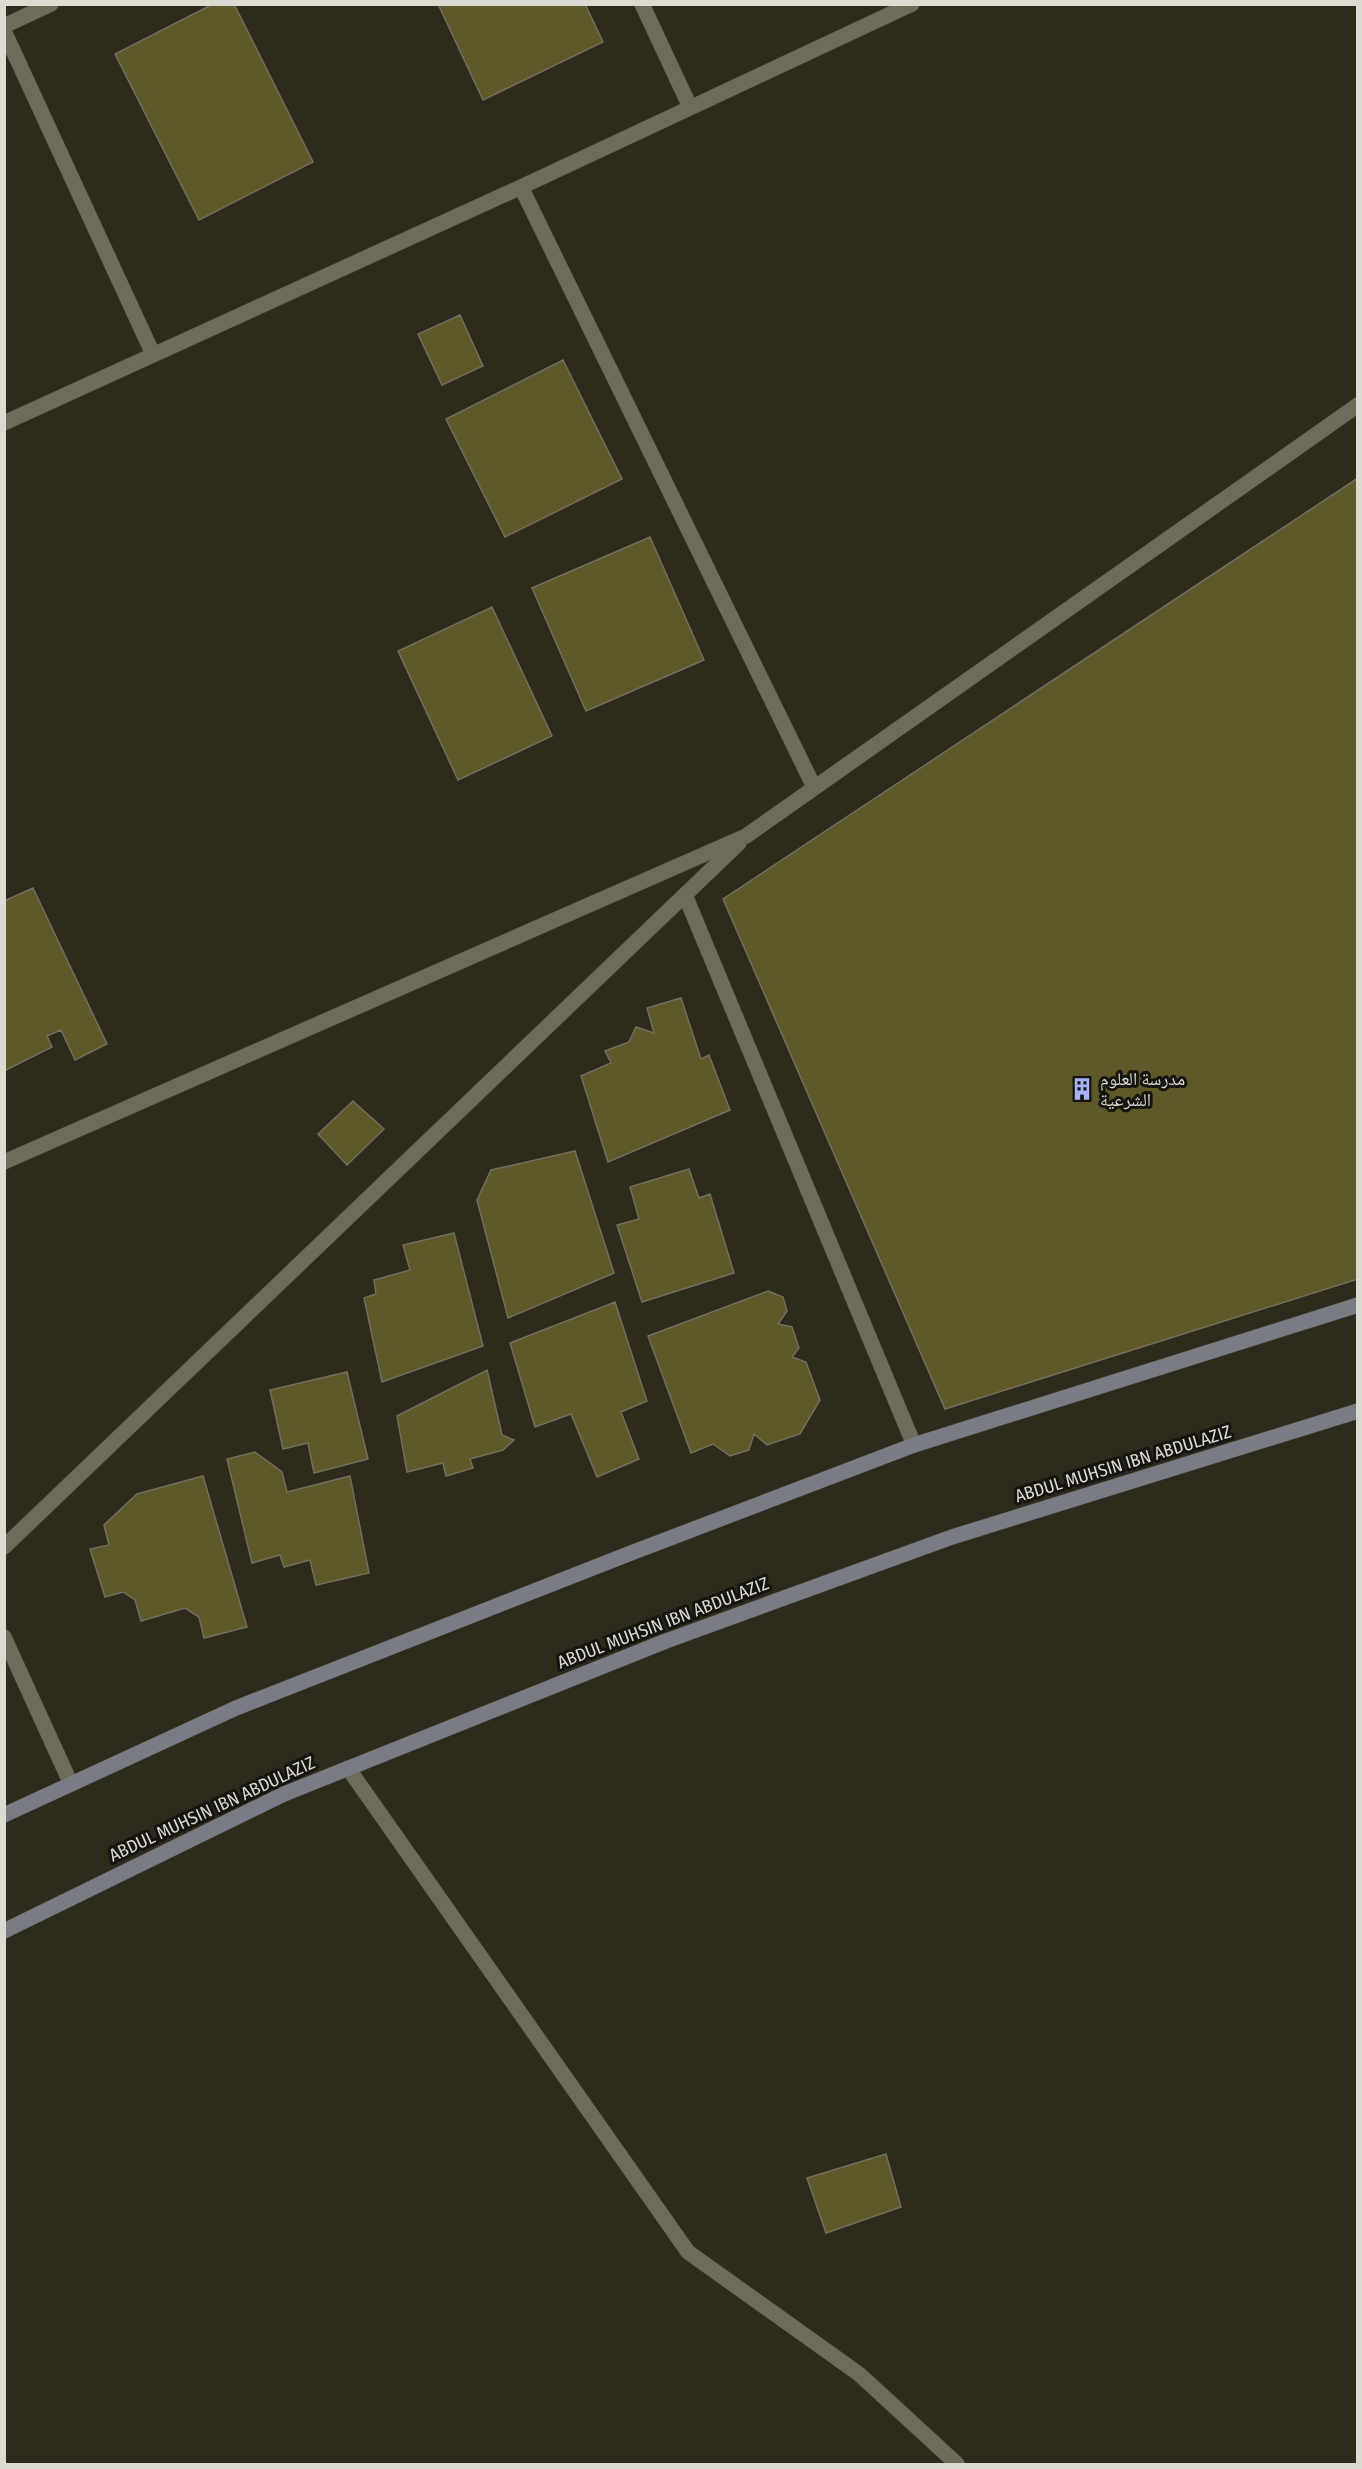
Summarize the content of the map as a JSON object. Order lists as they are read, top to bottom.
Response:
{
  "streets": {
    "main road": ["ABDUL MUHSIN IBN ABDULAZIZ"]
  },
  "places": {
    "building": ["مدرسة العلوم الشرعية"]
  }
}
